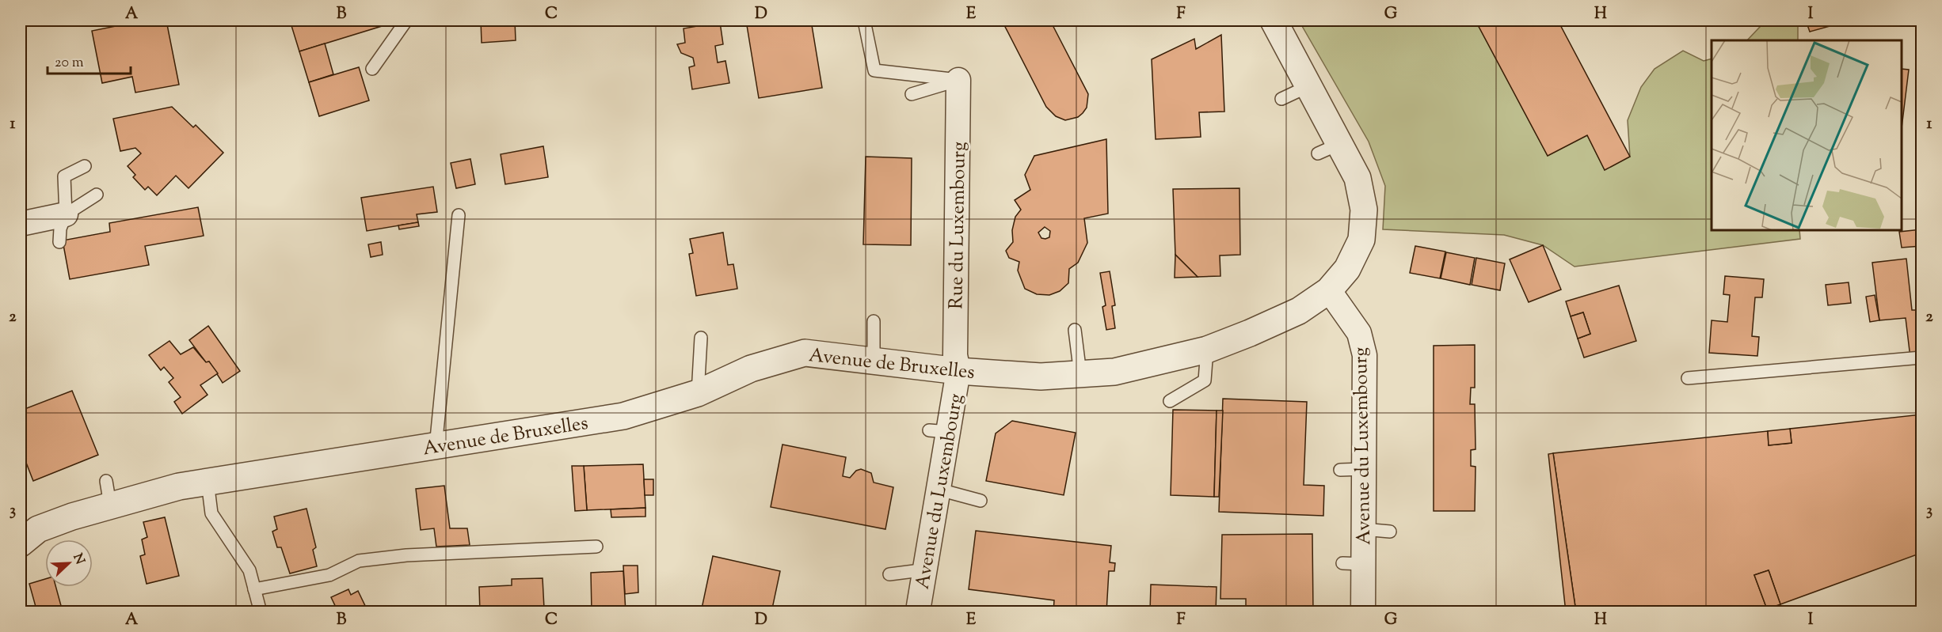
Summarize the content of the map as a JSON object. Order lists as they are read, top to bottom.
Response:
{
  "streets": {
    "street": ["Rue du Luxembourg", "Avenue de Bruxelles", "Avenue du Luxembourg"]
  },
  "crossings": [
    ["Rue du Luxembourg", "Avenue de Bruxelles"],
    ["Rue du Luxembourg", "Avenue du Luxembourg"],
    ["Avenue de Bruxelles", "Avenue du Luxembourg"]
  ],
  "scale_bar": "20 m",
  "north": "top right",
  "grid": {
    "columns": [
      "A",
      "B",
      "C",
      "D",
      "E",
      "F",
      "G",
      "H",
      "I"
    ],
    "rows": ["1", "2", "3"]
  }
}
